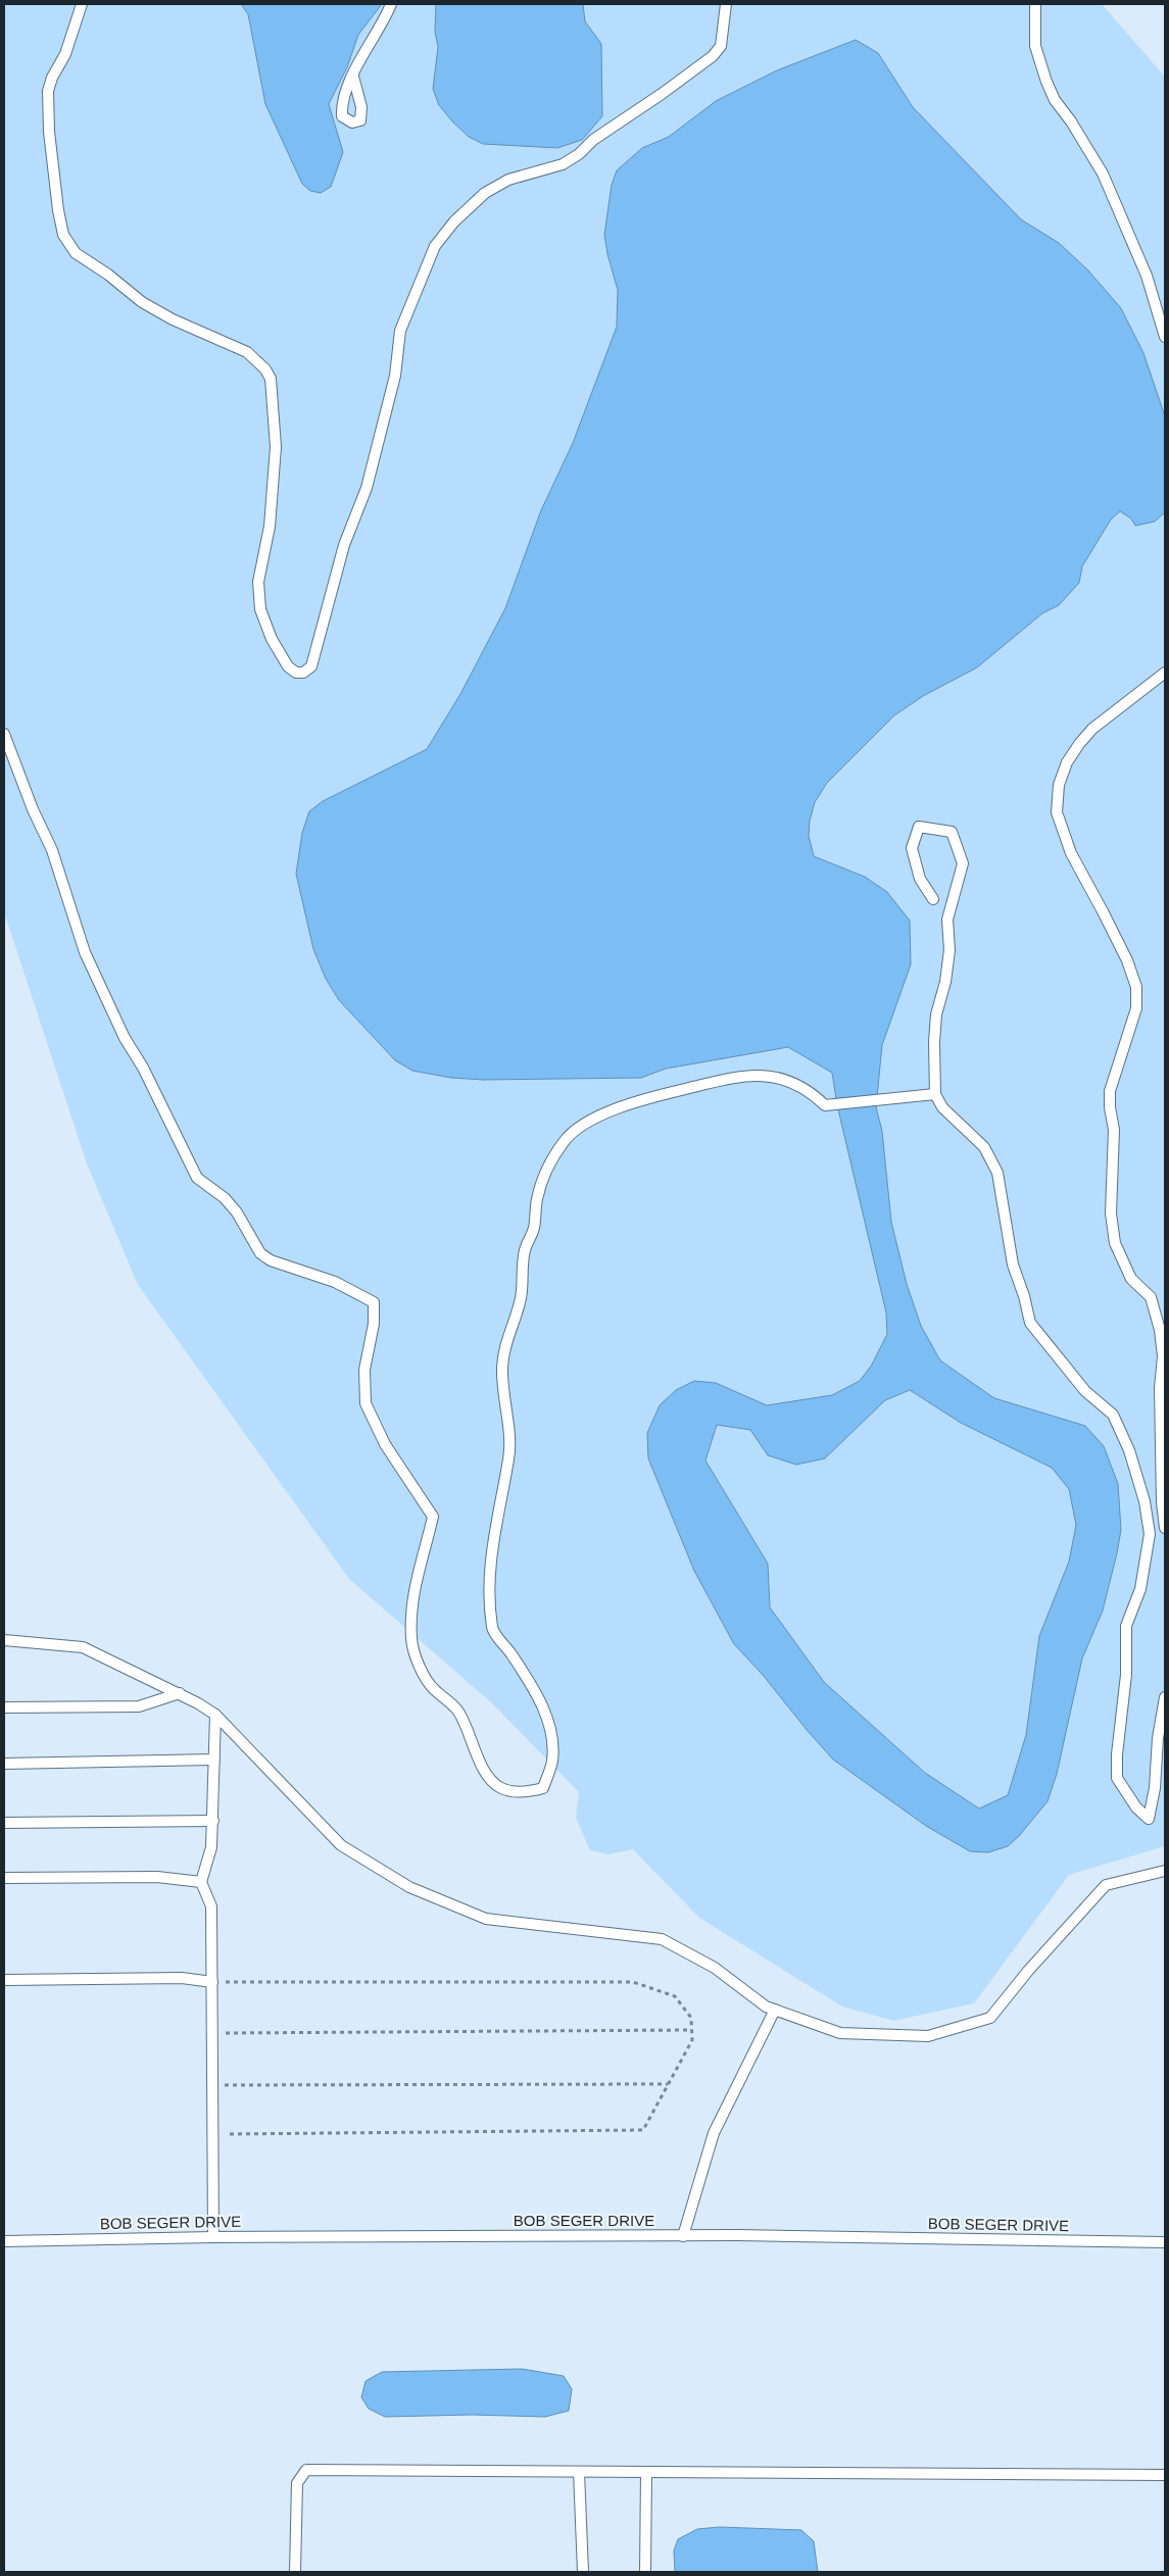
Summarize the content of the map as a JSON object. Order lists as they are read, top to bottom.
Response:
{
  "streets": {
    "lane": ["BOB SEGER DRIVE"]
  }
}
